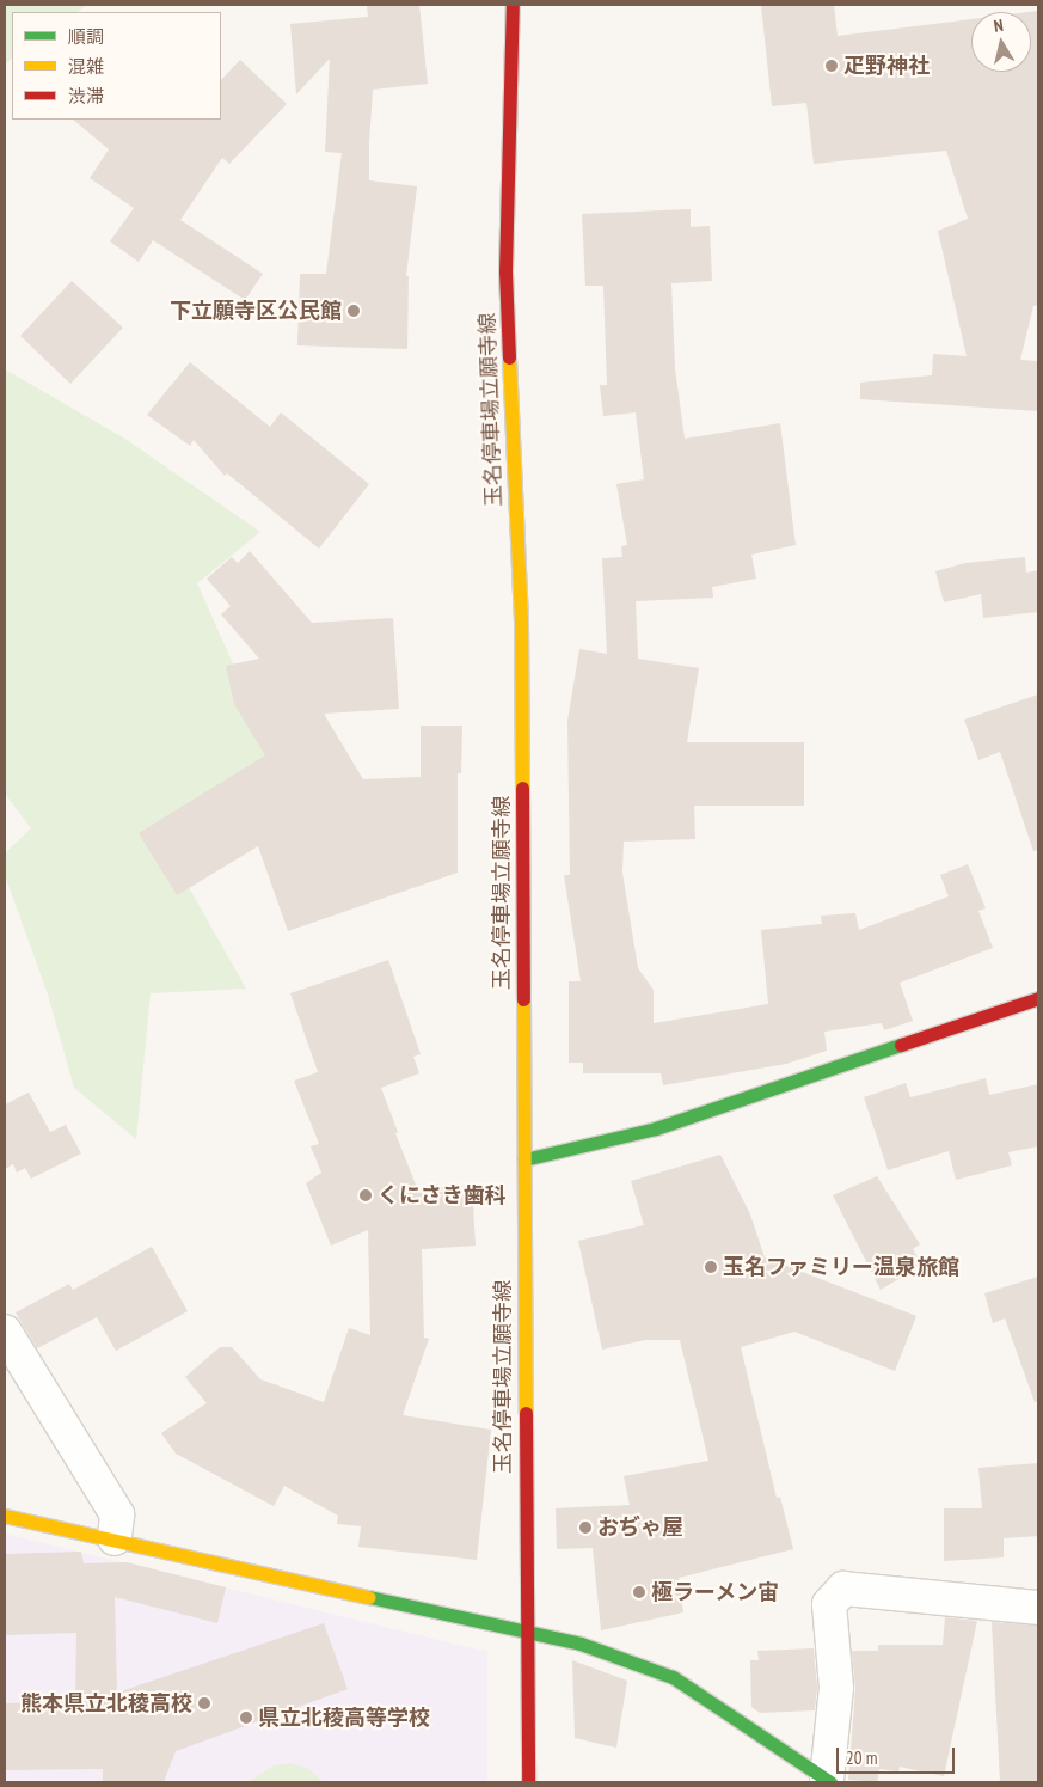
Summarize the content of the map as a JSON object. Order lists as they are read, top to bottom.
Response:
{
  "streets": {
    "main road": ["玉名停車場立願寺線"]
  },
  "places": [
    "疋野神社",
    "下立願寺区公民館",
    "くにさき歯科",
    "玉名ファミリー温泉旅館",
    "おぢゃ屋",
    "極ラーメン宙",
    "熊本県立北稜高校",
    "県立北稜高等学校"
  ],
  "legend": ["順調", "混雑", "渋滞"],
  "scale_bar": "20 m",
  "north": "top"
}
